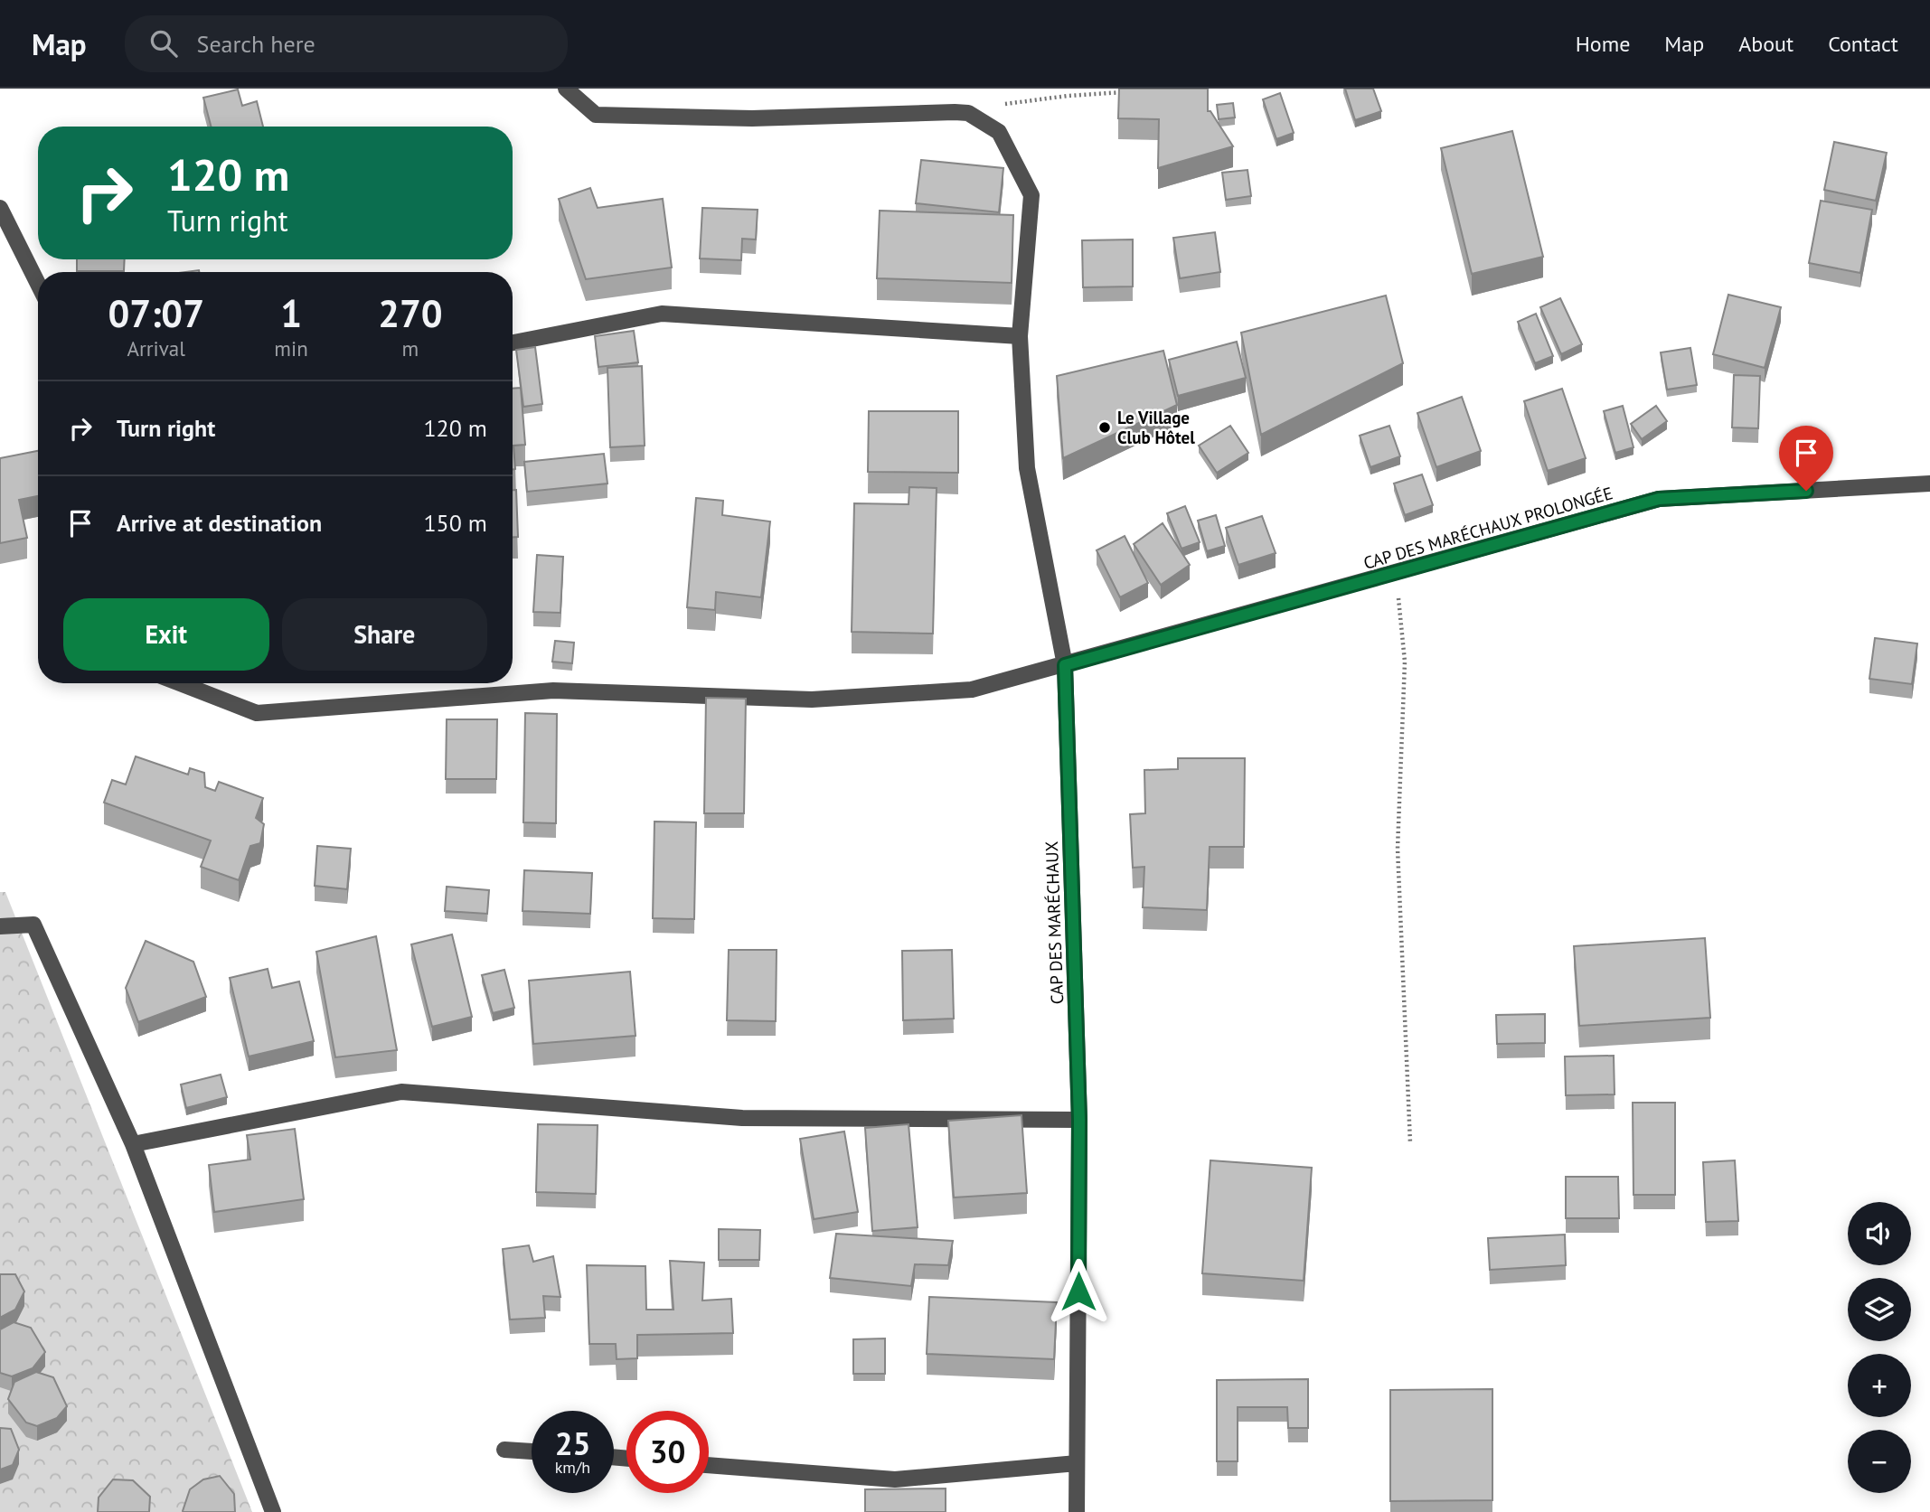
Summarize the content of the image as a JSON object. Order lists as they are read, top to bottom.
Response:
{
  "streets": {
    "street": ["CAP DES MARÉCHAUX PROLONGÉE", "CAP DES MARÉCHAUX"]
  },
  "crossings": [
    ["CAP DES MARÉCHAUX PROLONGÉE", "CAP DES MARÉCHAUX"]
  ],
  "places": ["Le Village Club Hôtel"],
  "page": {
    "header": "Map",
    "search": "Search here",
    "nav": [
      "Home",
      "Map",
      "About",
      "Contact"
    ],
    "turn": ["120 m", "Turn right"],
    "eta": [
      "07:07",
      "Arrival",
      "1",
      "min",
      "270",
      "m"
    ],
    "list": [
      {
        "name": "Turn right",
        "value": "120 m"
      },
      {
        "name": "Arrive at destination",
        "value": "150 m"
      }
    ],
    "buttons": ["Exit", "Share"],
    "map_buttons": ["+", "−"],
    "speed": "25 km/h",
    "limit": "30"
  }
}
